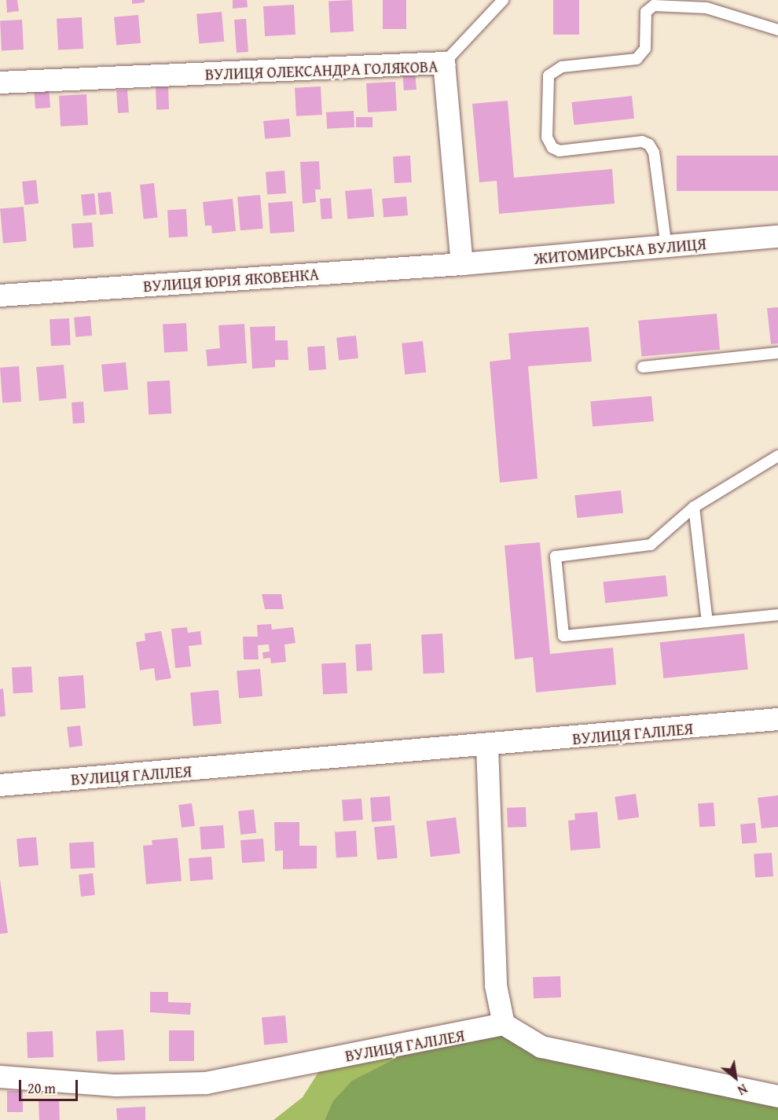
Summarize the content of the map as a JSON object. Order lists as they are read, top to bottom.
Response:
{
  "streets": {
    "street": [
      "ВУЛИЦЯ ОЛЕКСАНДРА ГОЛЯКОВА",
      "ЖИТОМИРСЬКА ВУЛИЦЯ",
      "ВУЛИЦЯ ЮРІЯ ЯКОВЕНКА",
      "ВУЛИЦЯ ГАЛІЛЕЯ"
    ]
  },
  "crossings": [
    ["ВУЛИЦЯ ОЛЕКСАНДРА ГОЛЯКОВА", "ЖИТОМИРСЬКА ВУЛИЦЯ"],
    ["ВУЛИЦЯ ОЛЕКСАНДРА ГОЛЯКОВА", "ВУЛИЦЯ ЮРІЯ ЯКОВЕНКА"],
    ["ЖИТОМИРСЬКА ВУЛИЦЯ", "ВУЛИЦЯ ЮРІЯ ЯКОВЕНКА"]
  ],
  "scale_bar": "20 m",
  "north": "bottom right"
}
